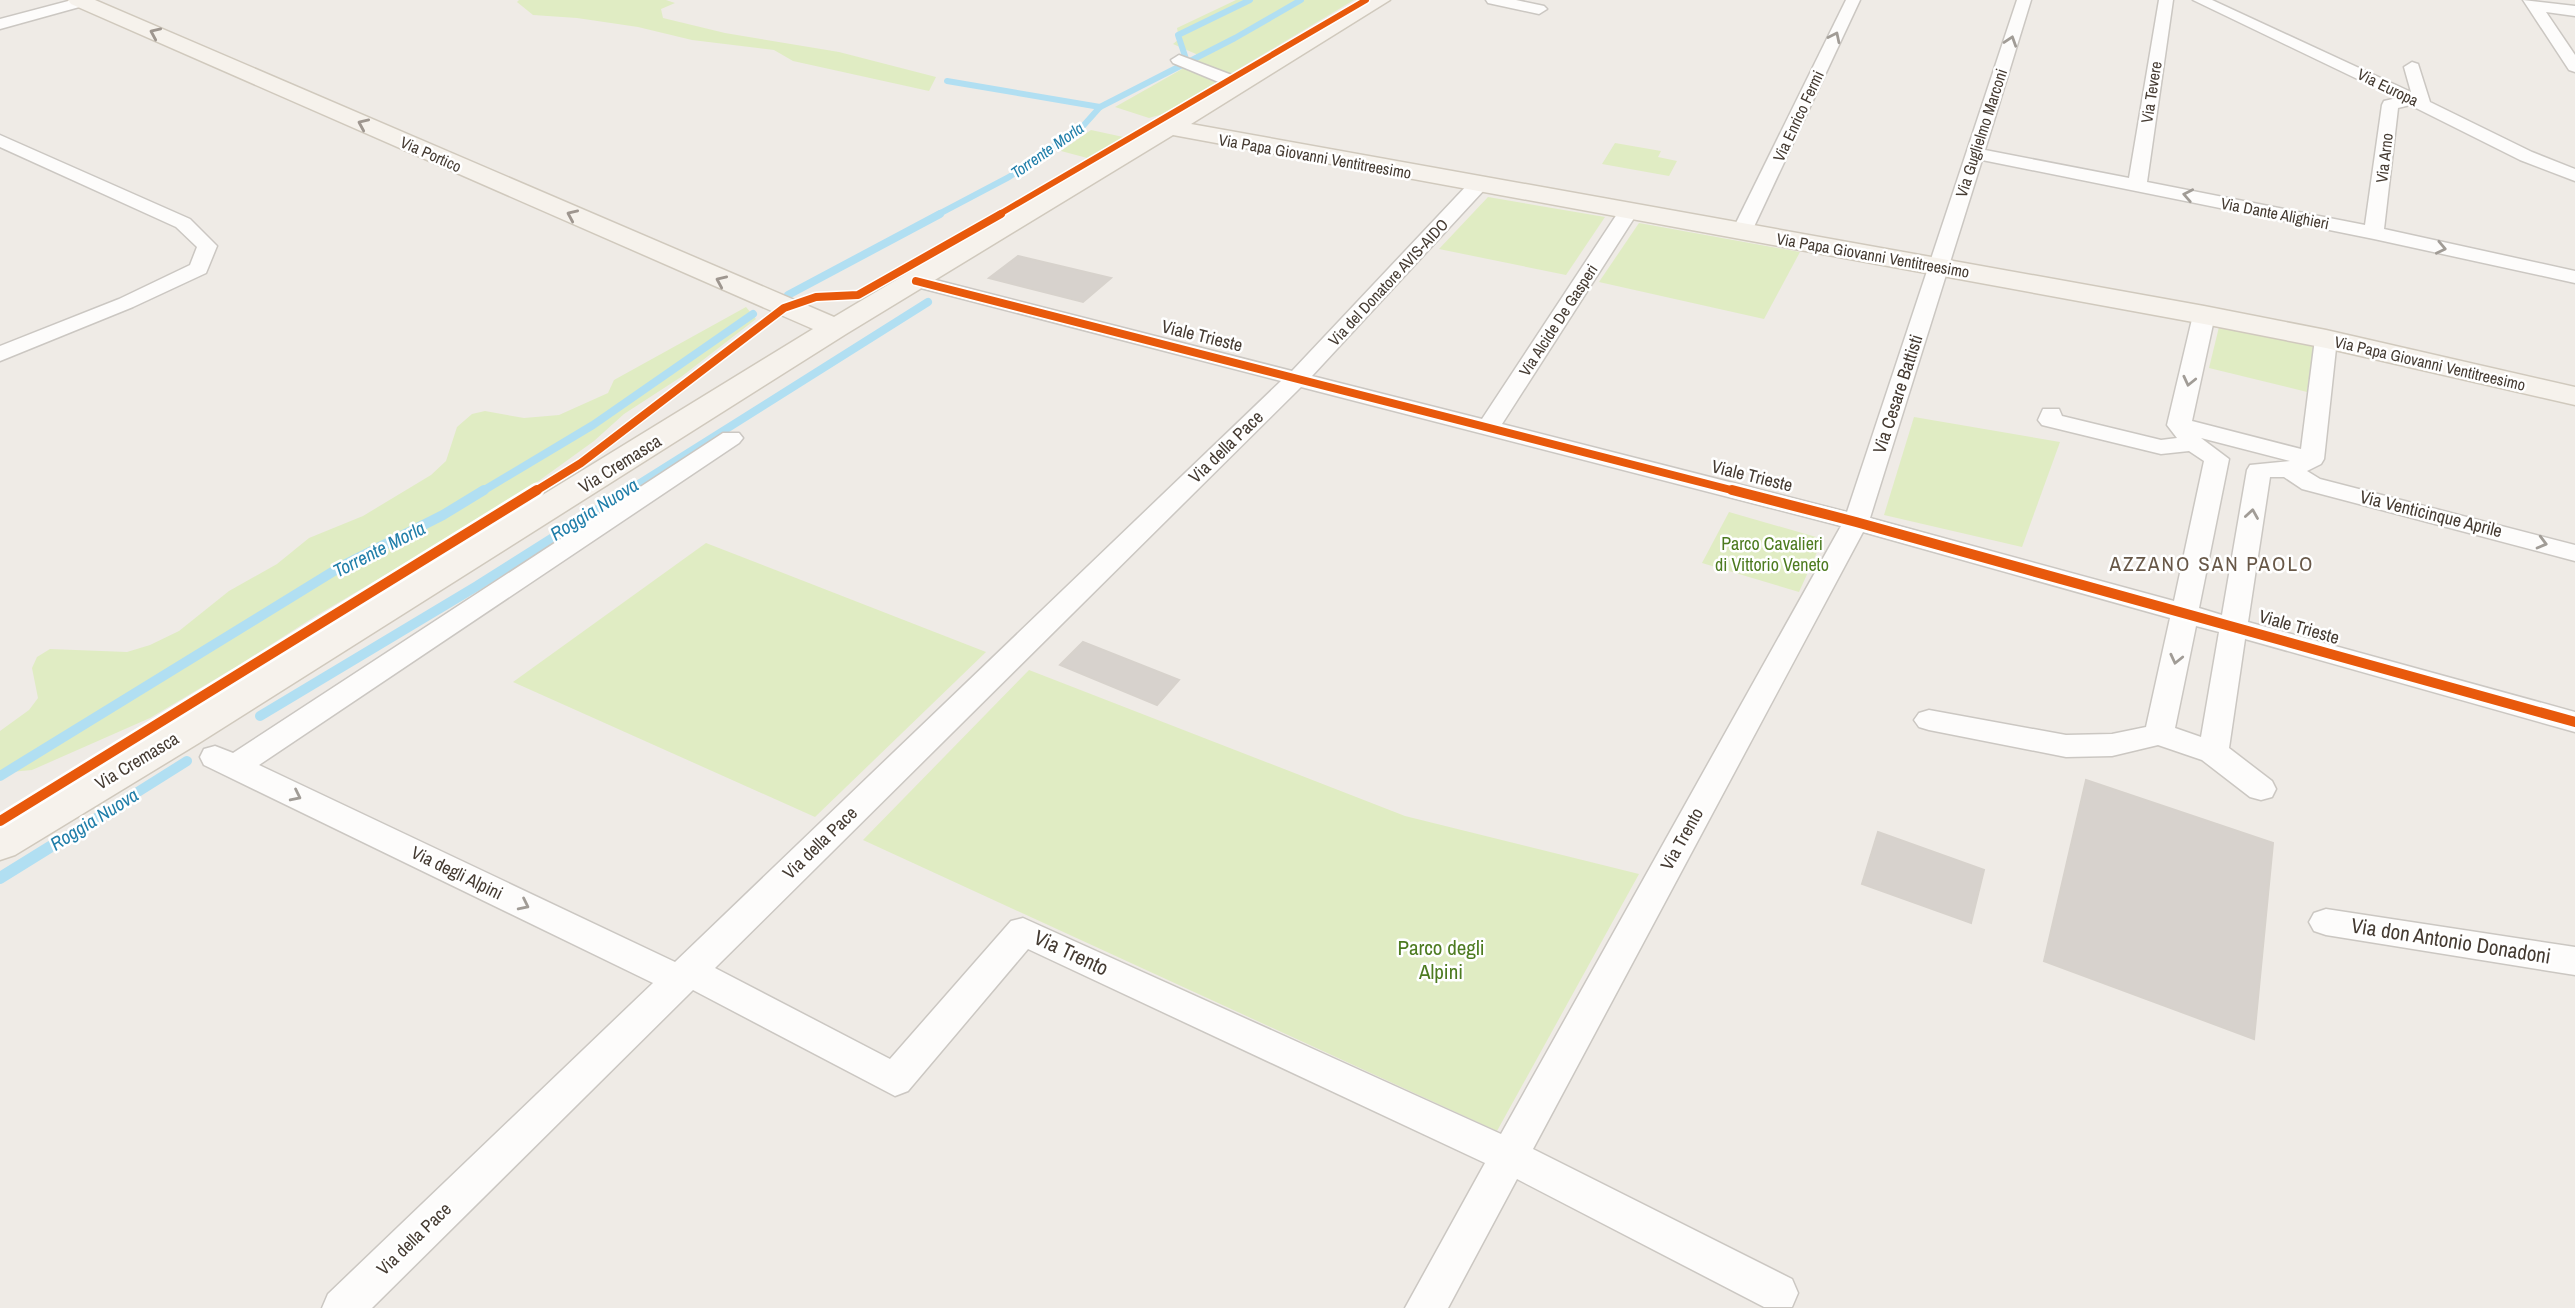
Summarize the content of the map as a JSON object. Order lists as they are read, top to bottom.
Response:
{
  "streets": {
    "main road": ["Via Portico", "Via Papa Giovanni Ventitreesimo", "Via Cremasca"],
    "street": [
      "Via Europa",
      "Via Tevere",
      "Via Enrico Fermi",
      "Via Guglielmo Marconi",
      "Via Arno",
      "Via Dante Alighieri",
      "Via del Donatore AVIS-AIDO",
      "Via Alcide De Gasperi",
      "Viale Trieste",
      "Via Cesare Battisti",
      "Via della Pace",
      "Via Venticinque Aprile",
      "Via Trento",
      "Via degli Alpini",
      "Via don Antonio Donadoni"
    ]
  },
  "crossings": [
    ["Via Europa", "Via Arno"],
    ["Via Tevere", "Via Dante Alighieri"],
    ["Via Enrico Fermi", "Via Papa Giovanni Ventitreesimo"],
    ["Via Guglielmo Marconi", "Via Papa Giovanni Ventitreesimo"],
    ["Via Guglielmo Marconi", "Via Dante Alighieri"],
    ["Via Guglielmo Marconi", "Via Cesare Battisti"],
    ["Via Portico", "Via Cremasca"],
    ["Via Papa Giovanni Ventitreesimo", "Via del Donatore AVIS-AIDO"],
    ["Via Papa Giovanni Ventitreesimo", "Via Alcide De Gasperi"],
    ["Via Papa Giovanni Ventitreesimo", "Via Cesare Battisti"],
    ["Via Papa Giovanni Ventitreesimo", "Via Cremasca"],
    ["Via Arno", "Via Dante Alighieri"],
    ["Via del Donatore AVIS-AIDO", "Viale Trieste"],
    ["Via del Donatore AVIS-AIDO", "Via della Pace"],
    ["Via Alcide De Gasperi", "Viale Trieste"],
    ["Viale Trieste", "Via Cesare Battisti"],
    ["Viale Trieste", "Via della Pace"],
    ["Viale Trieste", "Via Cremasca"],
    ["Viale Trieste", "Via Trento"],
    ["Via Cesare Battisti", "Via Trento"],
    ["Via della Pace", "Via Trento"],
    ["Via della Pace", "Via degli Alpini"],
    ["Via Trento", "Via degli Alpini"]
  ],
  "one_way": [
    "Via Enrico Fermi",
    "Via Guglielmo Marconi",
    "Via Portico",
    "Via Venticinque Aprile"
  ],
  "districts": ["AZZANO SAN PAOLO"],
  "water": ["Torrente Morla", "Roggia Nuova"],
  "parks": ["Parco Cavalieri di Vittorio Veneto", "Parco degli Alpini"]
}
